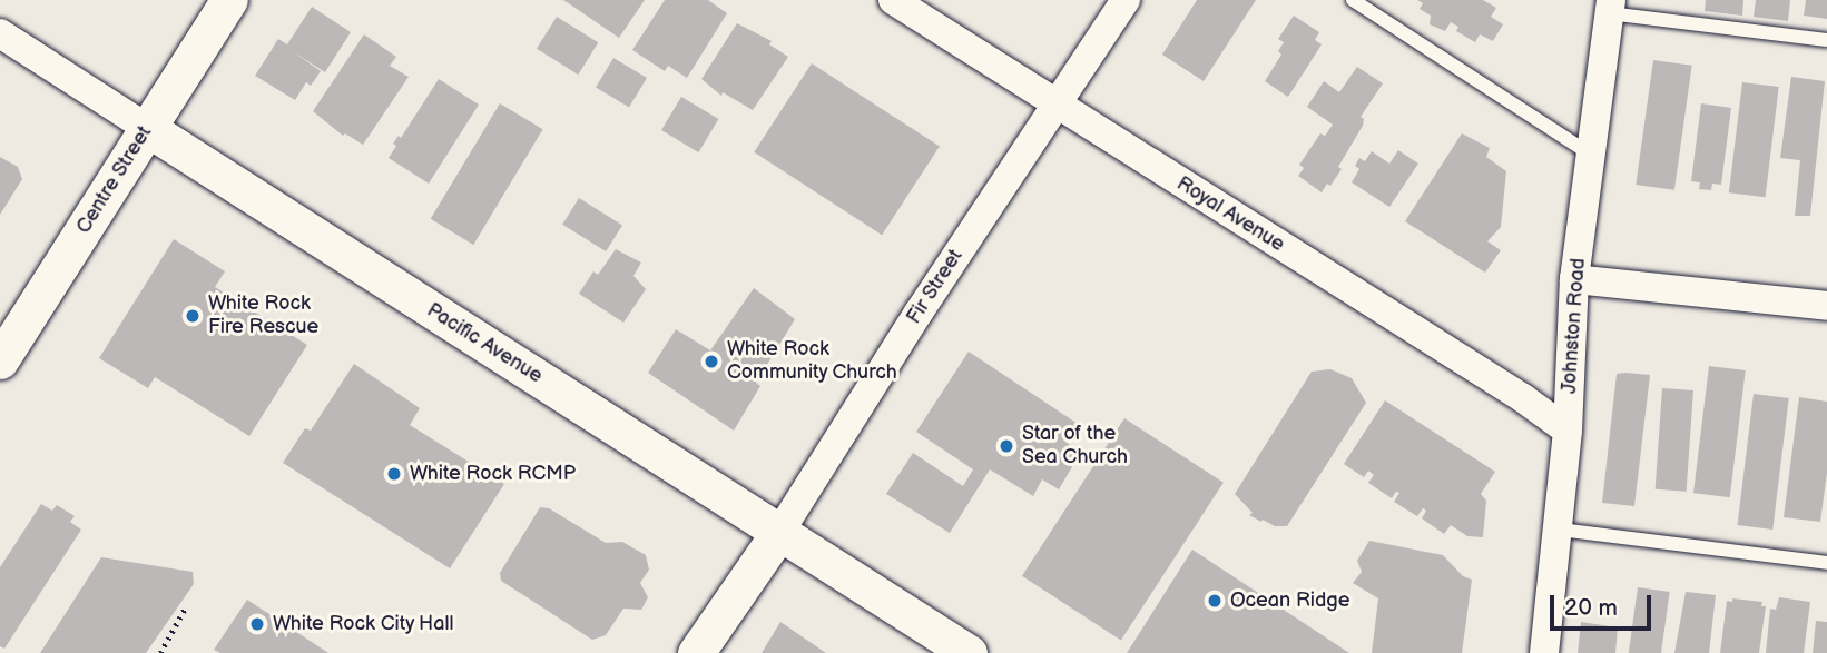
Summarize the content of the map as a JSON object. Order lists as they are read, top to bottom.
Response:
{
  "streets": {
    "street": [
      "Centre Street",
      "Royal Avenue",
      "Fir Street",
      "Johnston Road",
      "Pacific Avenue"
    ]
  },
  "crossings": [
    ["Centre Street", "Pacific Avenue"],
    ["Royal Avenue", "Fir Street"],
    ["Royal Avenue", "Johnston Road"],
    ["Fir Street", "Pacific Avenue"]
  ],
  "places": [
    "White Rock Fire Rescue",
    "White Rock Community Church",
    "Star of the Sea Church",
    "White Rock RCMP",
    "Ocean Ridge",
    "White Rock City Hall"
  ],
  "scale_bar": "20 m"
}
